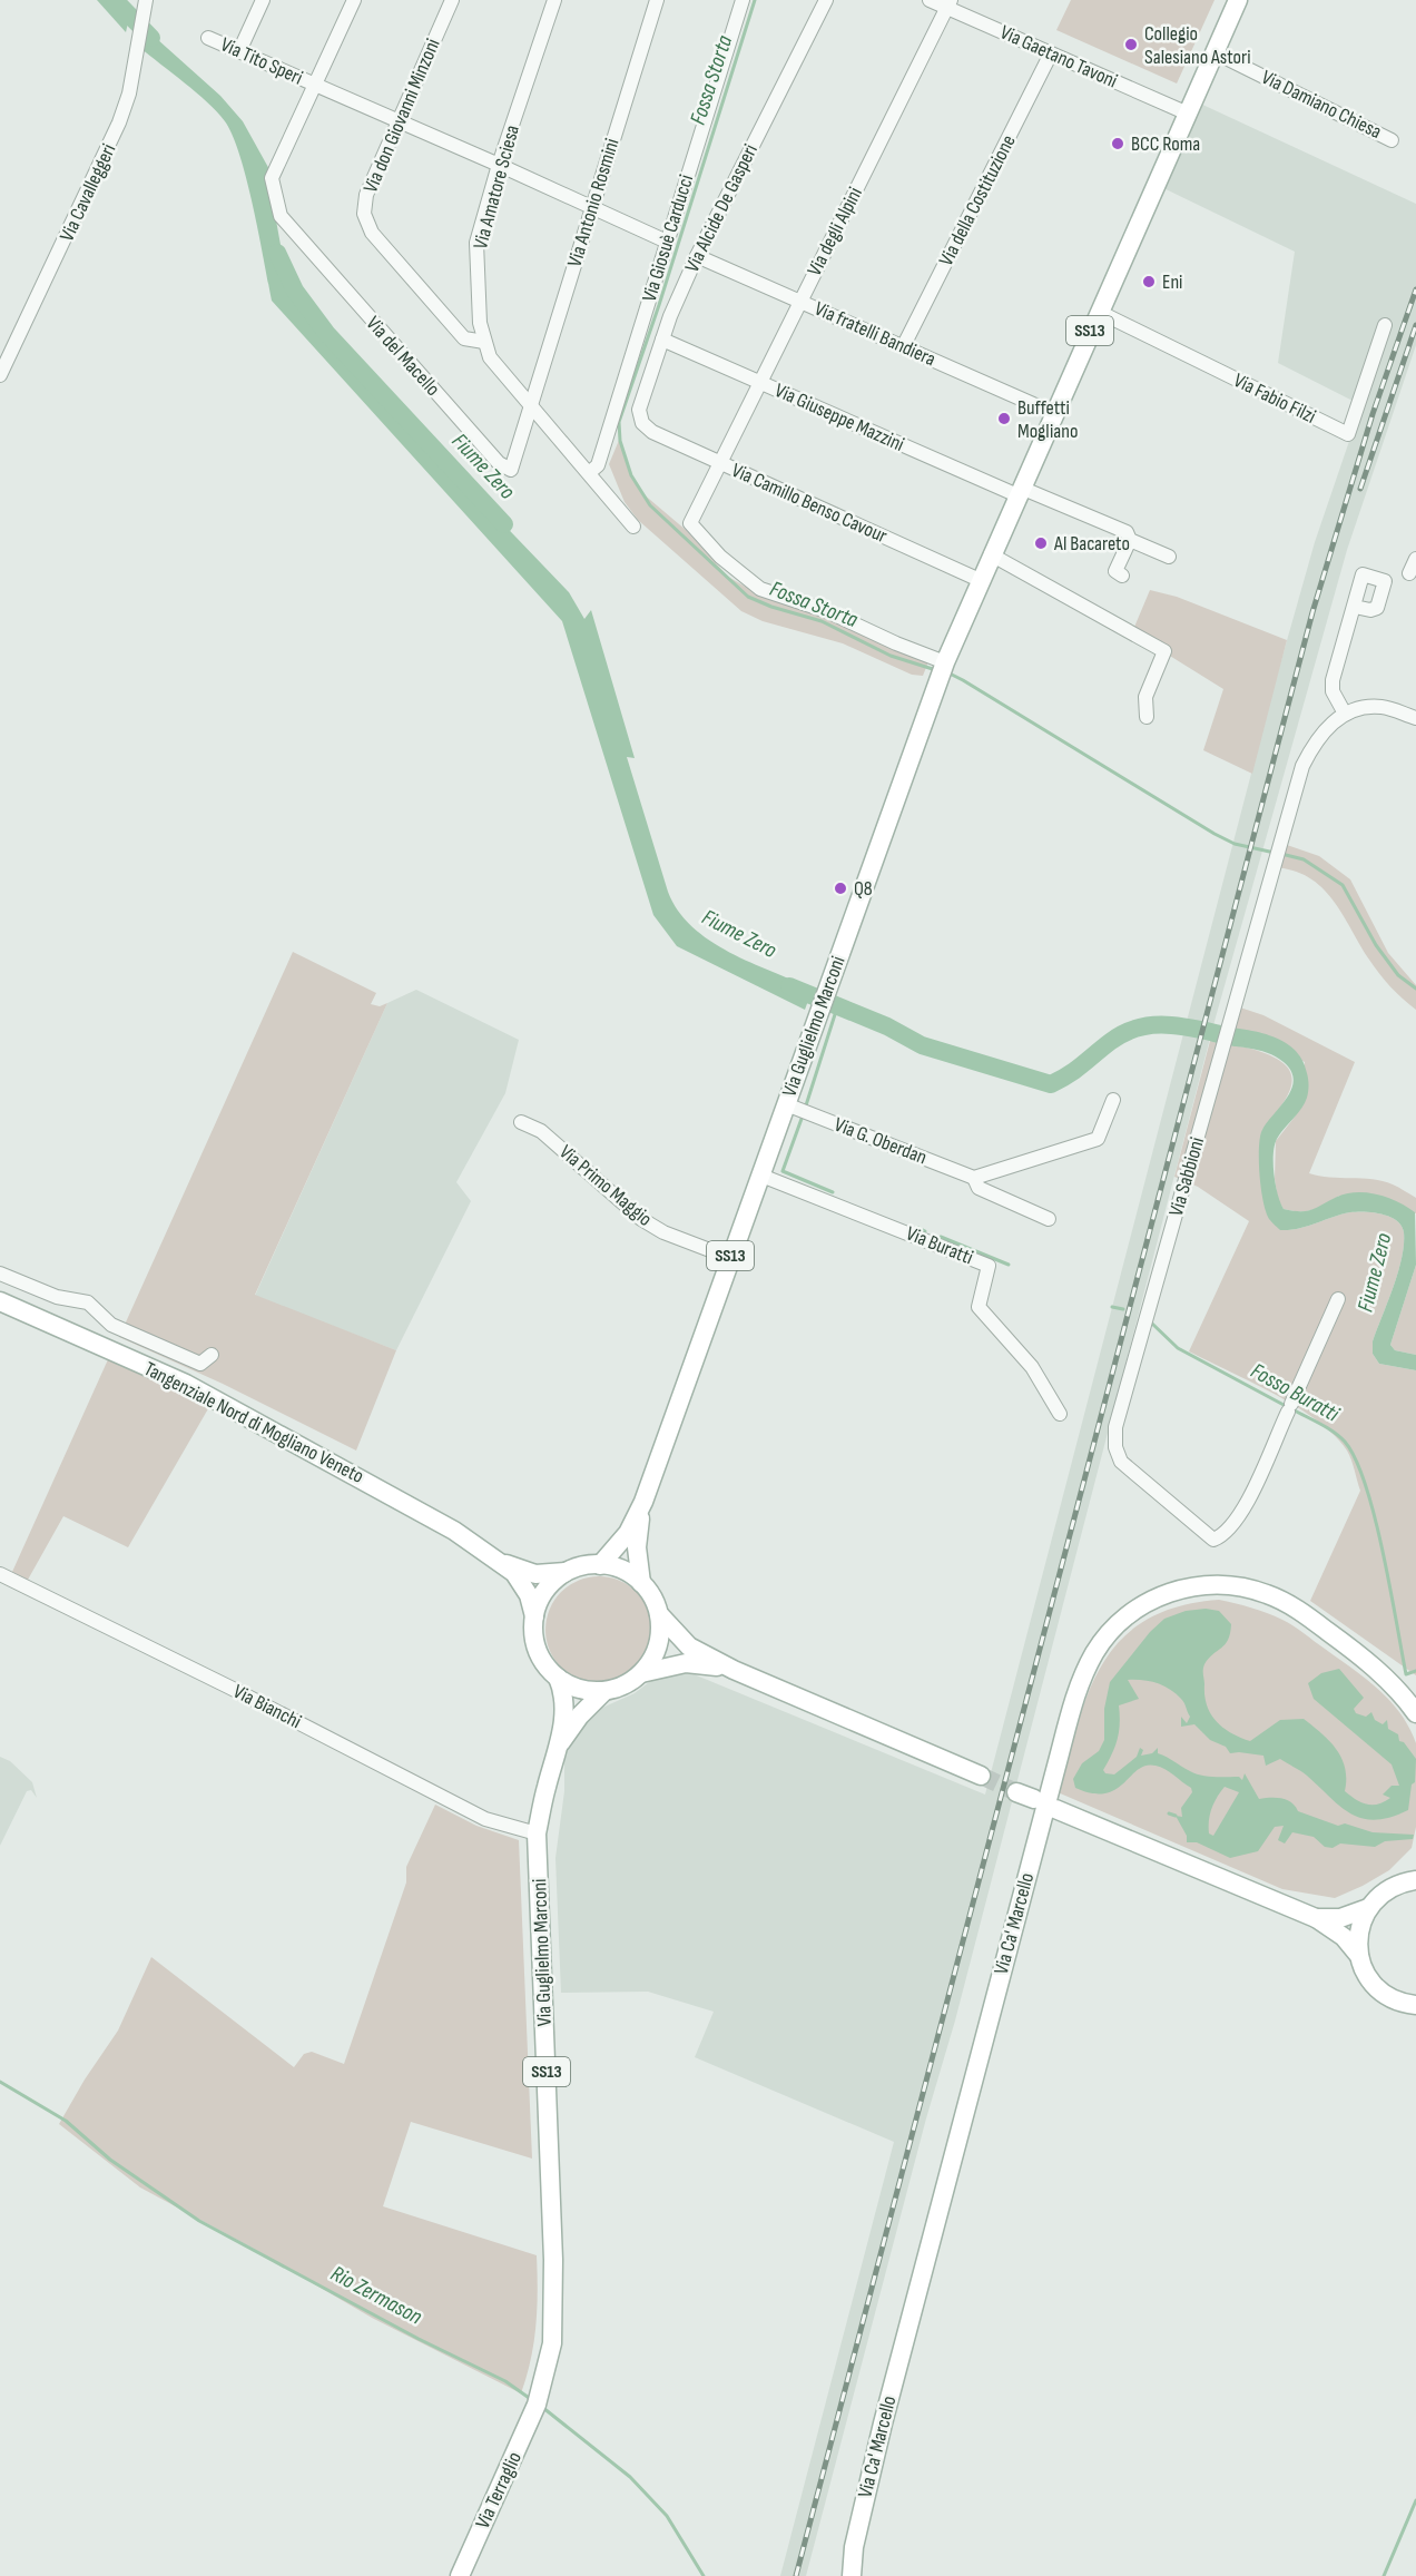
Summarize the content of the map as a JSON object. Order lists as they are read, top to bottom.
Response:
{
  "streets": {
    "main road": [
      "SS13",
      "Via Guglielmo Marconi",
      "Tangenziale Nord di Mogliano Veneto",
      "Via Ca' Marcello",
      "Via Terraglio"
    ],
    "street": [
      "Via Gaetano Tavoni",
      "Via Tito Speri",
      "Via Damiano Chiesa",
      "Via don Giovanni Minzoni",
      "Via Amatore Sciesa",
      "Via Cavalleggeri",
      "Via della Costituzione",
      "Via Antonio Rosmini",
      "Via Alcide De Gasperi",
      "Via degli Alpini",
      "Via Giosuè Carducci",
      "Via fratelli Bandiera",
      "Via del Macello",
      "Via Fabio Filzi",
      "Via Giuseppe Mazzini",
      "Via Camillo Benso Cavour",
      "Via G. Oberdan",
      "Via Sabbioni",
      "Via Primo Maggio",
      "Via Buratti",
      "Via Bianchi"
    ]
  },
  "crossings": [
    ["Via Gaetano Tavoni", "Via della Costituzione"],
    ["Via Gaetano Tavoni", "Via degli Alpini"],
    ["Via Gaetano Tavoni", "Via Guglielmo Marconi"],
    ["Via Tito Speri", "Via don Giovanni Minzoni"],
    ["Via Tito Speri", "Via Amatore Sciesa"],
    ["Via Tito Speri", "Via Antonio Rosmini"],
    ["Via Tito Speri", "Via Giosuè Carducci"],
    ["Via Tito Speri", "Via del Macello"],
    ["Via Damiano Chiesa", "Via Guglielmo Marconi"],
    ["Via don Giovanni Minzoni", "Via Amatore Sciesa"],
    ["Via Amatore Sciesa", "Via Antonio Rosmini"],
    ["Via Amatore Sciesa", "Via Giosuè Carducci"],
    ["Via Amatore Sciesa", "Via del Macello"],
    ["Via della Costituzione", "Via fratelli Bandiera"],
    ["Via Antonio Rosmini", "Via del Macello"],
    ["Via Alcide De Gasperi", "Via fratelli Bandiera"],
    ["Via Alcide De Gasperi", "Via Giuseppe Mazzini"],
    ["Via Alcide De Gasperi", "Via Camillo Benso Cavour"],
    ["Via degli Alpini", "Via fratelli Bandiera"],
    ["Via degli Alpini", "Via Giuseppe Mazzini"],
    ["Via degli Alpini", "Via Camillo Benso Cavour"],
    ["Via degli Alpini", "Via Guglielmo Marconi"],
    ["Via fratelli Bandiera", "Via Guglielmo Marconi"],
    ["Via Fabio Filzi", "Via Guglielmo Marconi"],
    ["Via Giuseppe Mazzini", "Via Guglielmo Marconi"],
    ["Via Camillo Benso Cavour", "Via Guglielmo Marconi"],
    ["Via Guglielmo Marconi", "Via G. Oberdan"],
    ["Via Guglielmo Marconi", "Via Primo Maggio"],
    ["Via Guglielmo Marconi", "Via Buratti"],
    ["Via Guglielmo Marconi", "Tangenziale Nord di Mogliano Veneto"],
    ["Via Guglielmo Marconi", "Via Bianchi"],
    ["Via Guglielmo Marconi", "Via Terraglio"]
  ],
  "water": [
    "Fossa Storta",
    "Fiume Zero",
    "Fosso Buratti",
    "Rio Zermason"
  ],
  "places": [
    "Collegio Salesiano Astori",
    "BCC Roma",
    "Eni",
    "Buffetti Mogliano",
    "Al Bacareto",
    "Q8"
  ]
}
